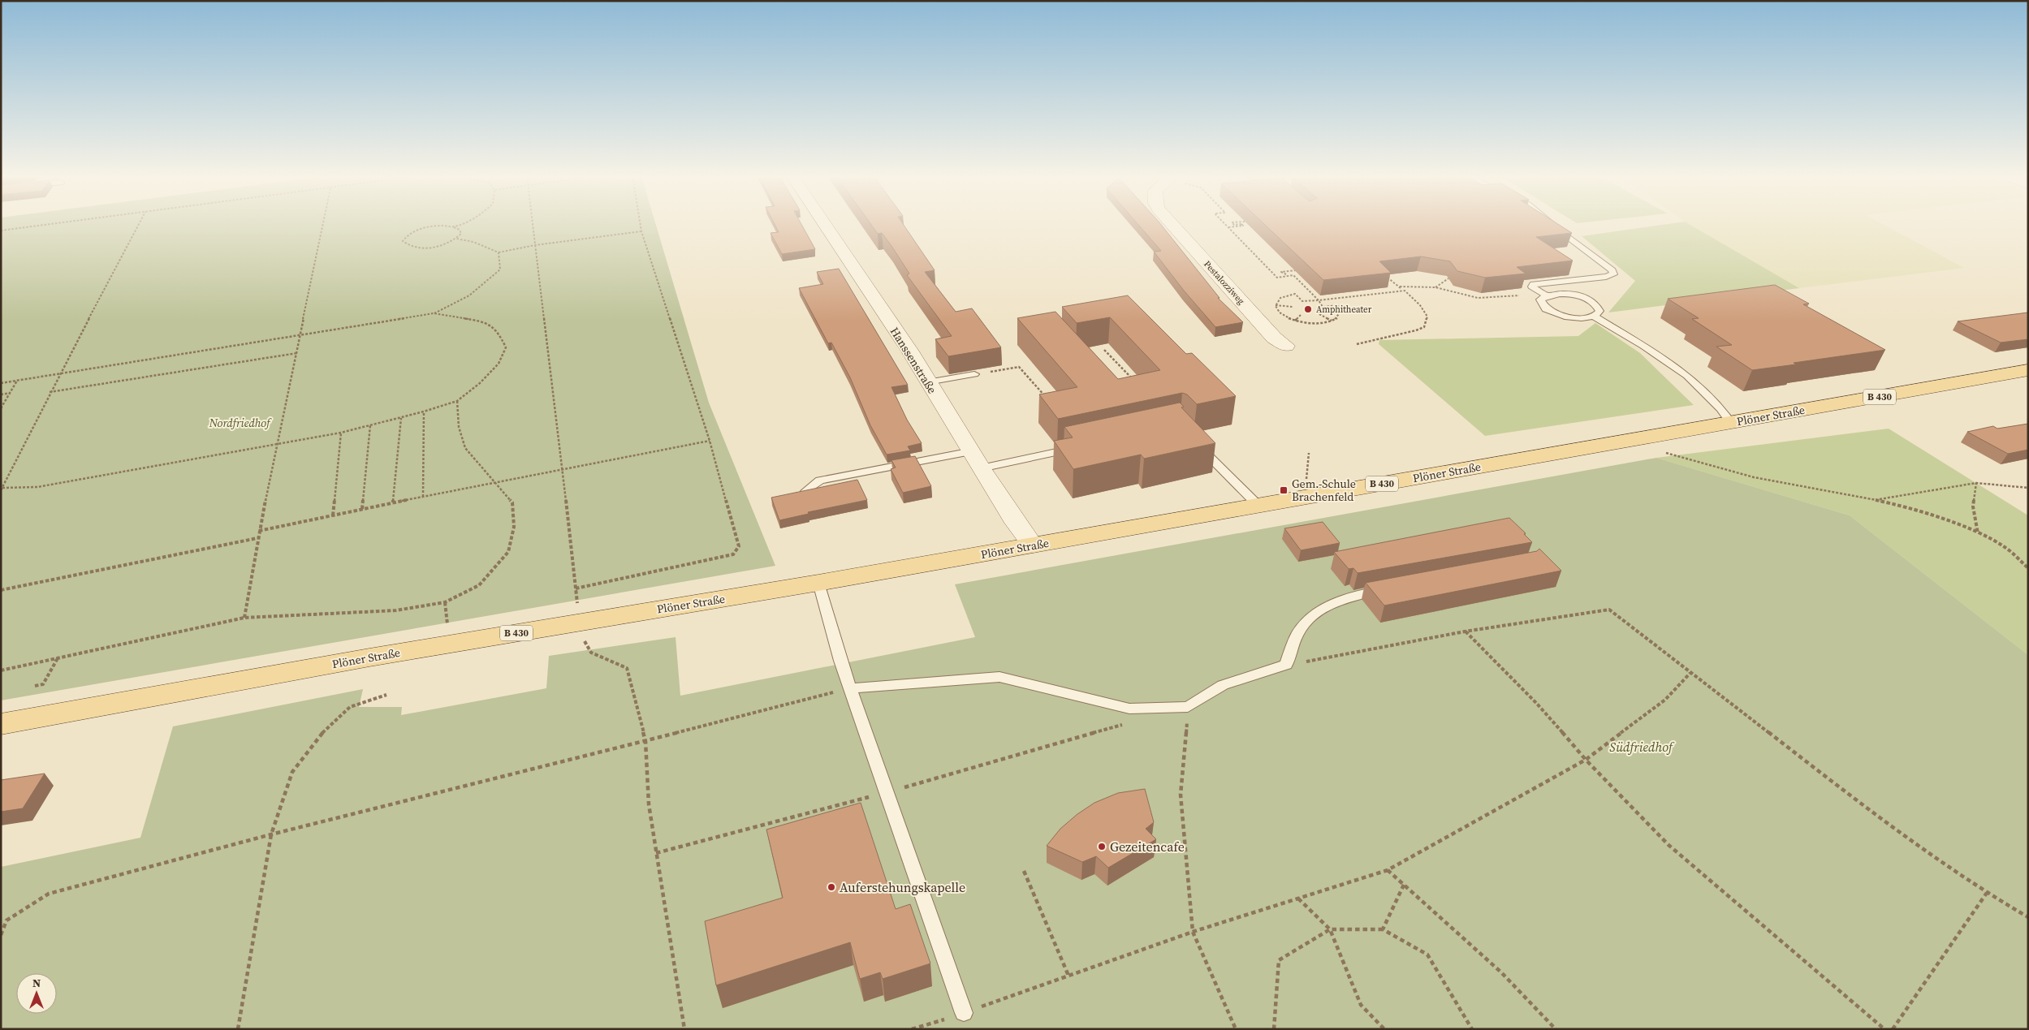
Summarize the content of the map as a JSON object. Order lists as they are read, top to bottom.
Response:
{
  "streets": {
    "main road": ["B 430", "Plöner Straße"],
    "street": ["Pestalozziweg", "Hanssenstraße"]
  },
  "crossings": [
    ["Hanssenstraße", "Plöner Straße"]
  ],
  "parks": ["Nordfriedhof", "Südfriedhof"],
  "places": {
    "other": ["Amphitheater", "Gezeitencafe", "Auferstehungskapelle"],
    "transit": ["Gem.-Schule Brachenfeld"]
  },
  "north": "top"
}
